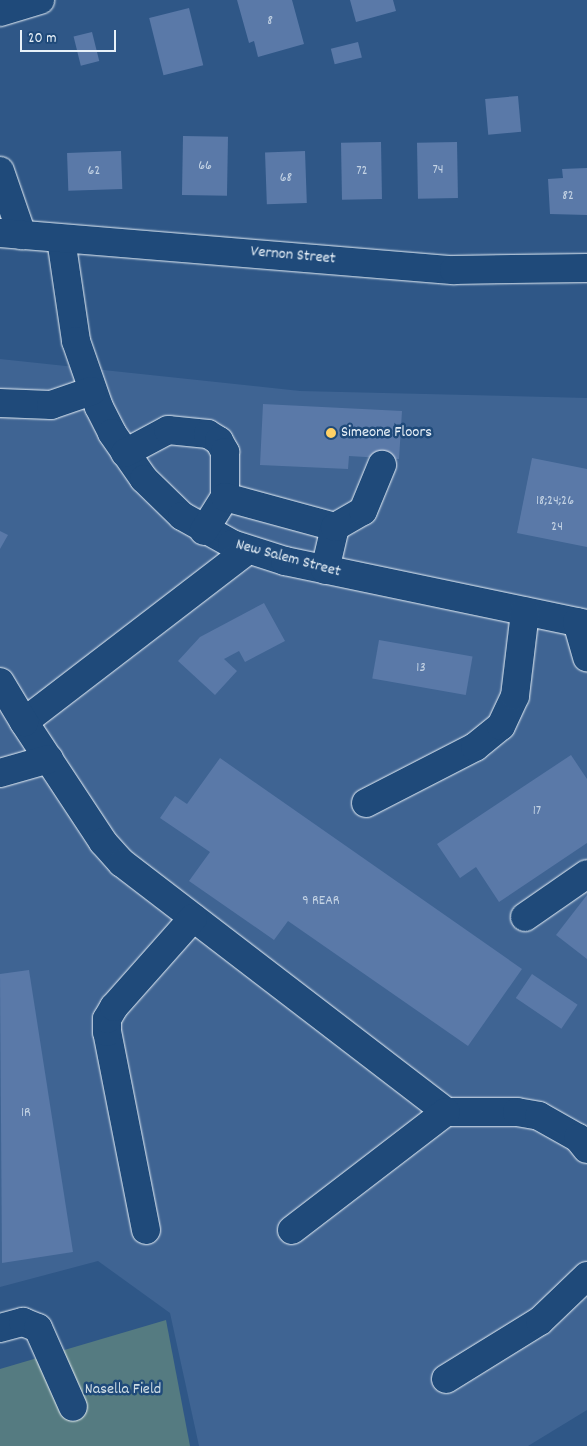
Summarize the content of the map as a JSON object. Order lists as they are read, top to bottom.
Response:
{
  "streets": {
    "street": ["Vernon Street", "New Salem Street"]
  },
  "crossings": [
    ["Vernon Street", "New Salem Street"]
  ],
  "parks": ["Nasella Field"],
  "places": ["Simeone Floors"],
  "house_numbers": [
    "8",
    "66",
    "74",
    "62",
    "72",
    "68",
    "82",
    "18;24;26",
    "24",
    "13",
    "17",
    "9 REAR",
    "1R"
  ],
  "scale_bar": "20 m"
}
